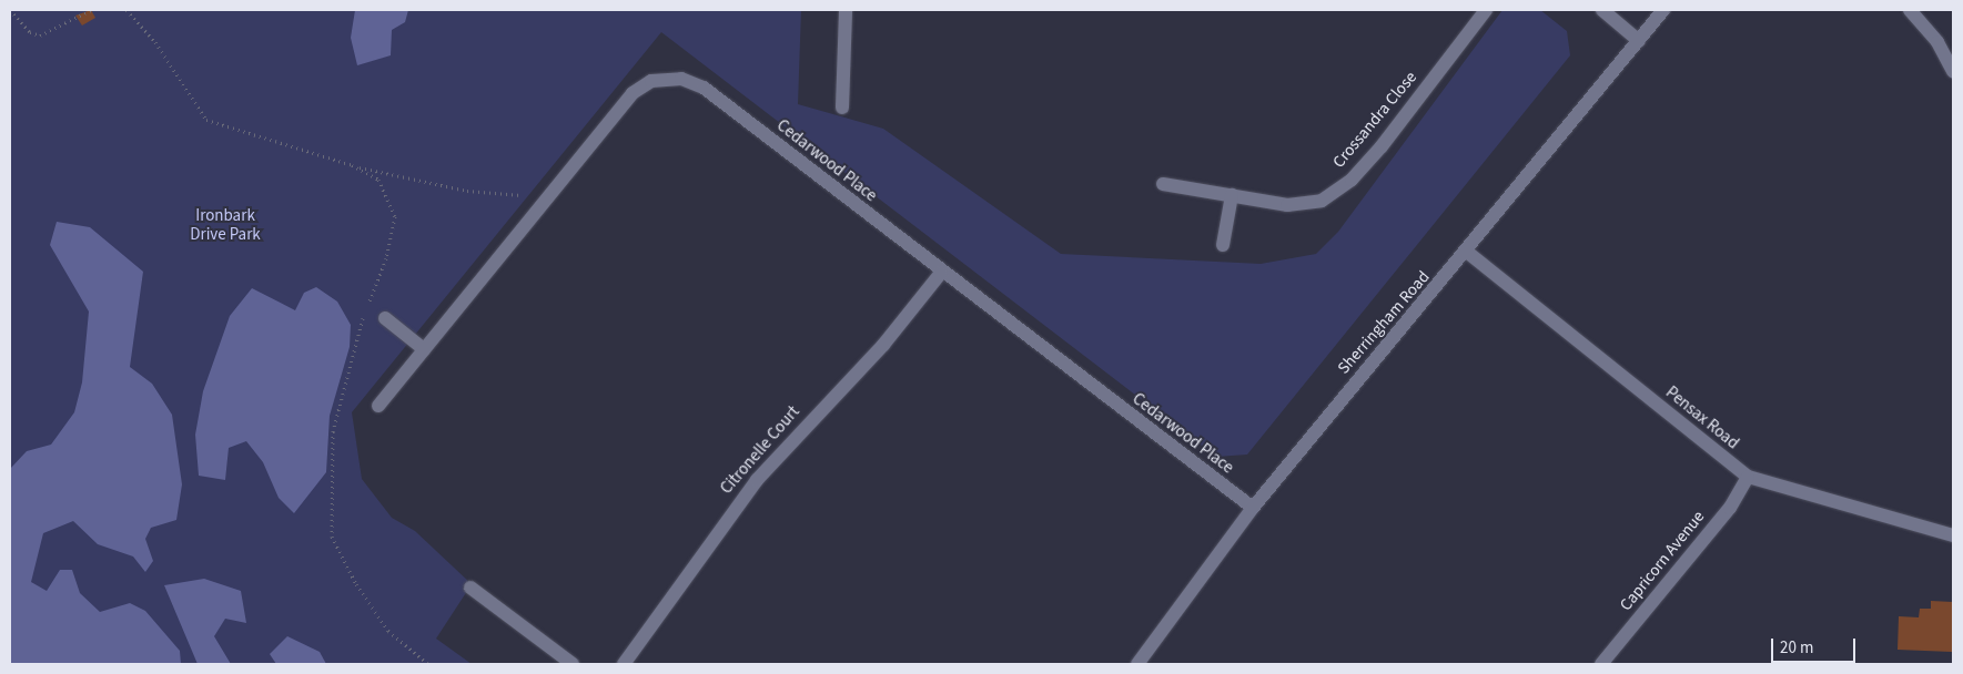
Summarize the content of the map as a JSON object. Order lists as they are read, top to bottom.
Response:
{
  "streets": {
    "street": [
      "Crossandra Close",
      "Cedarwood Place",
      "Sherringham Road",
      "Pensax Road",
      "Citronelle Court",
      "Capricorn Avenue"
    ]
  },
  "crossings": [
    ["Cedarwood Place", "Sherringham Road"],
    ["Cedarwood Place", "Citronelle Court"],
    ["Sherringham Road", "Pensax Road"],
    ["Pensax Road", "Capricorn Avenue"]
  ],
  "parks": ["Ironbark Drive Park"],
  "scale_bar": "20 m"
}
